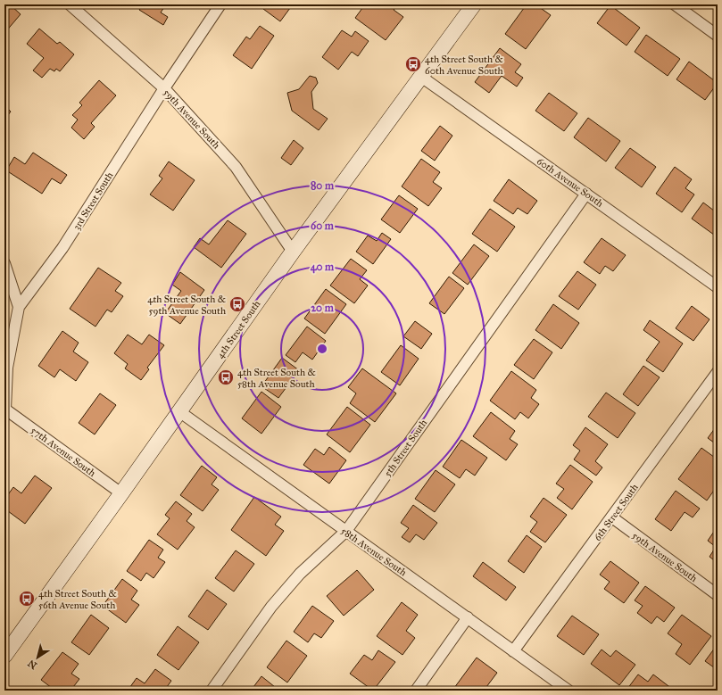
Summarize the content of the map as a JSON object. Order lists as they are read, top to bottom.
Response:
{
  "streets": {
    "street": [
      "59th Avenue South",
      "60th Avenue South",
      "3rd Street South",
      "4th Street South",
      "5th Street South",
      "57th Avenue South",
      "6th Street South",
      "58th Avenue South"
    ]
  },
  "crossings": [
    ["59th Avenue South", "3rd Street South"],
    ["59th Avenue South", "4th Street South"],
    ["59th Avenue South", "6th Street South"],
    ["60th Avenue South", "4th Street South"],
    ["60th Avenue South", "5th Street South"],
    ["3rd Street South", "57th Avenue South"],
    ["4th Street South", "57th Avenue South"],
    ["4th Street South", "58th Avenue South"],
    ["5th Street South", "58th Avenue South"],
    ["6th Street South", "58th Avenue South"]
  ],
  "places": {
    "bus stop": [
      "4th Street South & 60th Avenue South",
      "4th Street South & 59th Avenue South",
      "4th Street South & 58th Avenue South",
      "4th Street South & 56th Avenue South"
    ]
  },
  "north": "bottom left",
  "rings": [
    "80 m",
    "60 m",
    "40 m",
    "20 m"
  ]
}
